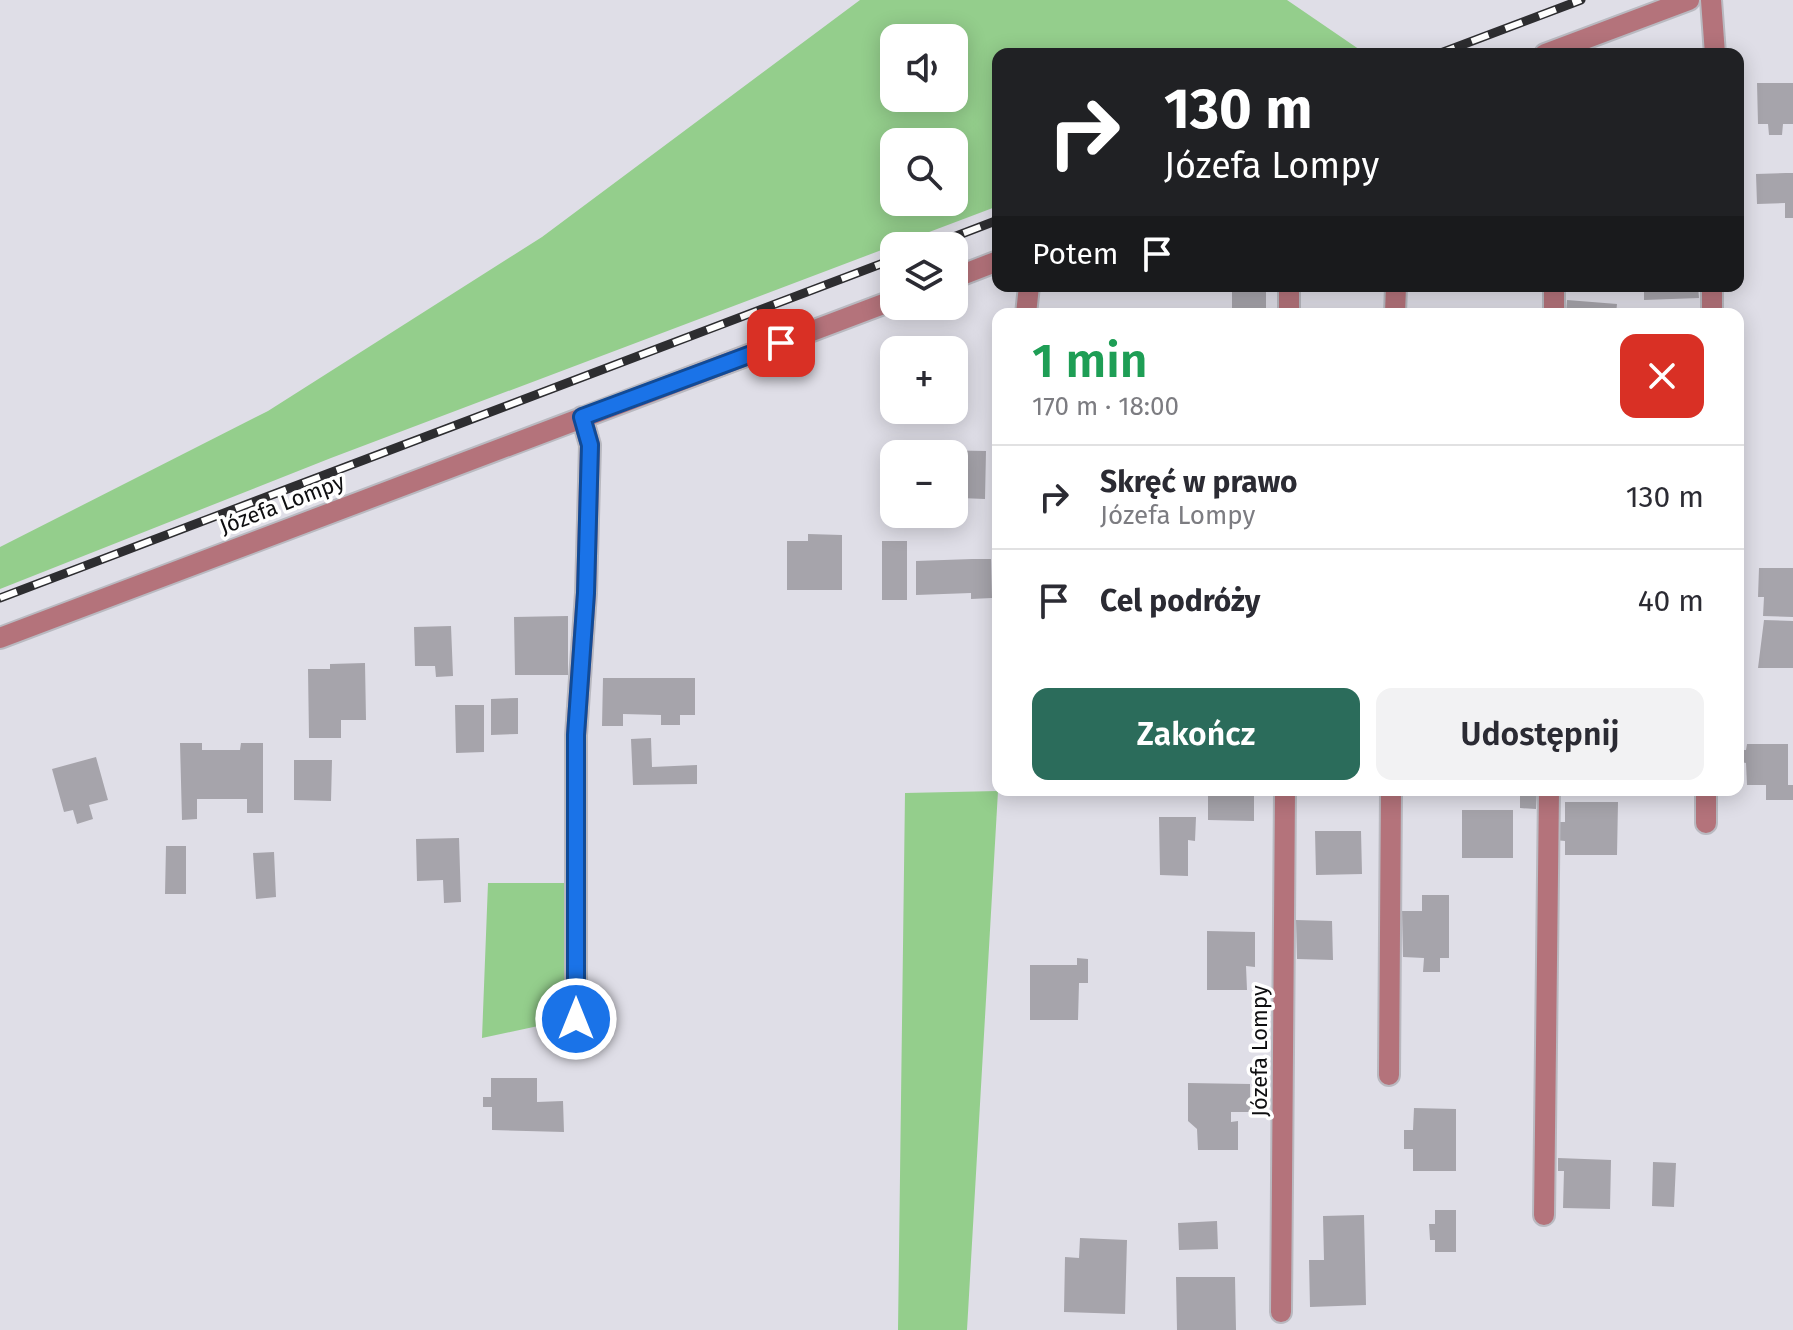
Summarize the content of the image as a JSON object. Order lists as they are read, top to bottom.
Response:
{
  "streets": {
    "street": ["Józefa Lompy"]
  },
  "page": {
    "map_buttons": ["+", "−"],
    "turn": ["130 m", "Józefa Lompy"],
    "then": "Potem",
    "heading": ["1 min", "170 m · 18:00"],
    "list": [
      {
        "name": "Skręć w prawo",
        "note": "Józefa Lompy",
        "value": "130 m"
      },
      {
        "name": "Cel podróży",
        "value": "40 m"
      }
    ],
    "buttons": ["Zakończ", "Udostępnij"]
  }
}
